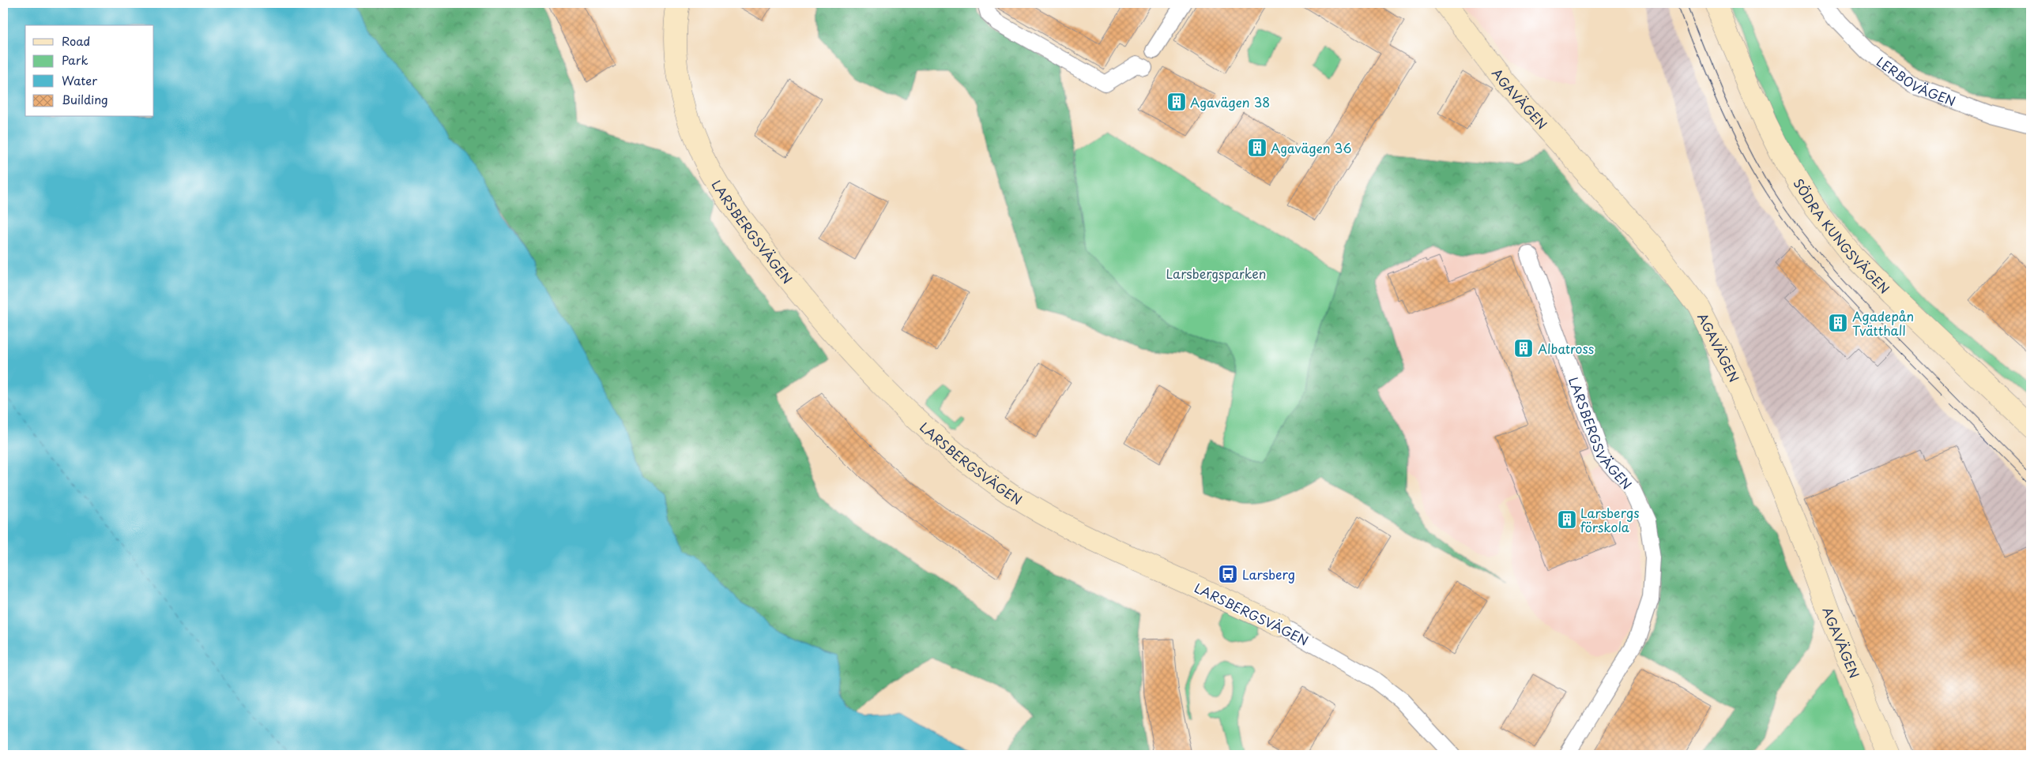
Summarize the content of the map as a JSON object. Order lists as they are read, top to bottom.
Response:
{
  "streets": {
    "street": [
      "LERBOVÄGEN",
      "AGAVÄGEN",
      "LARSBERGSVÄGEN",
      "SÖDRA KUNGSVÄGEN"
    ]
  },
  "parks": ["Larsbergsparken"],
  "places": {
    "building": [
      "Agavägen 38",
      "Agavägen 36",
      "Agadepån Tvätthall",
      "Albatross",
      "Larsbergs förskola"
    ],
    "bus stop": ["Larsberg"]
  },
  "legend": [
    "Road",
    "Park",
    "Water",
    "Building"
  ]
}
